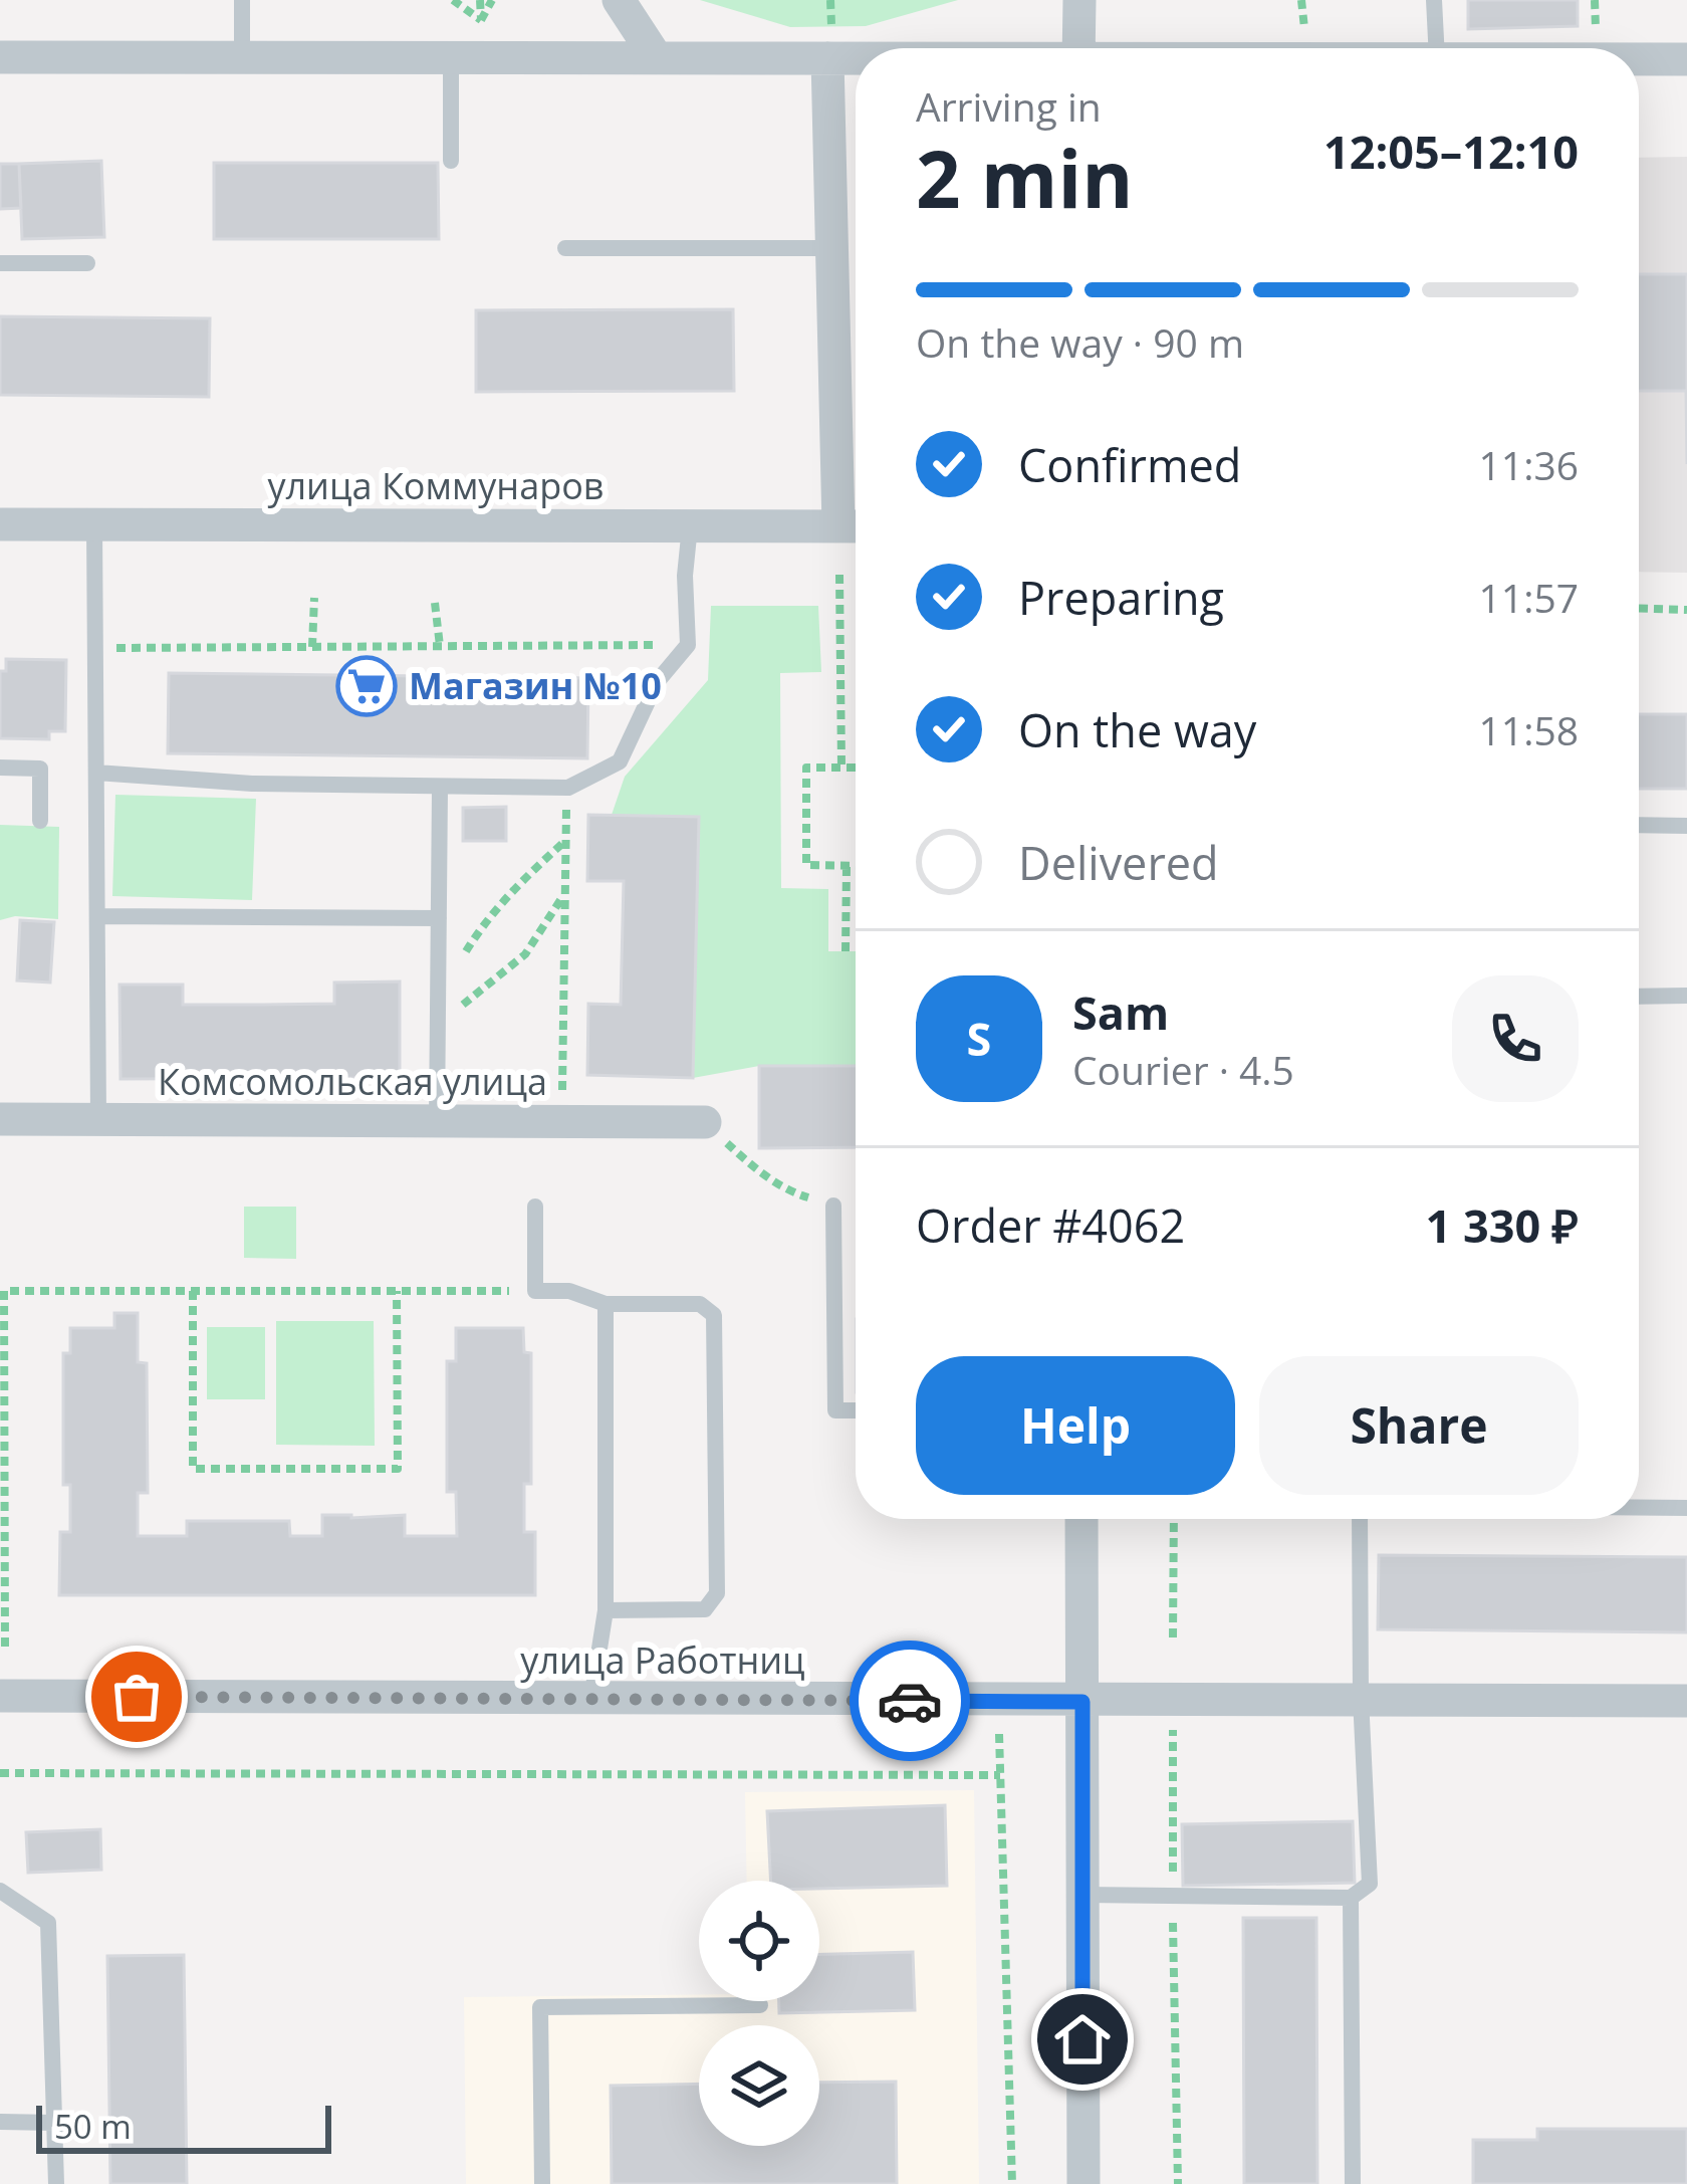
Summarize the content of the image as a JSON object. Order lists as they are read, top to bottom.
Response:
{
  "streets": {
    "street": ["улица Коммунаров", "Комсомольская улица", "улица Работниц"]
  },
  "places": {
    "supermarket": ["Магазин №10"]
  },
  "scale_bar": "50 m",
  "page": {
    "heading": ["2 min", "Arriving in", "12:05–12:10"],
    "panel": [
      "Sam",
      "Courier · 4.5",
      "Order #4062",
      "1 330 ₽"
    ],
    "bar": "On the way · 90 m",
    "list": [
      ["Confirmed", "11:36"],
      ["Preparing", "11:57"],
      ["On the way", "11:58"],
      "Delivered"
    ],
    "round": "S",
    "buttons": ["Help", "Share"],
    "scale": "50 m"
  }
}
